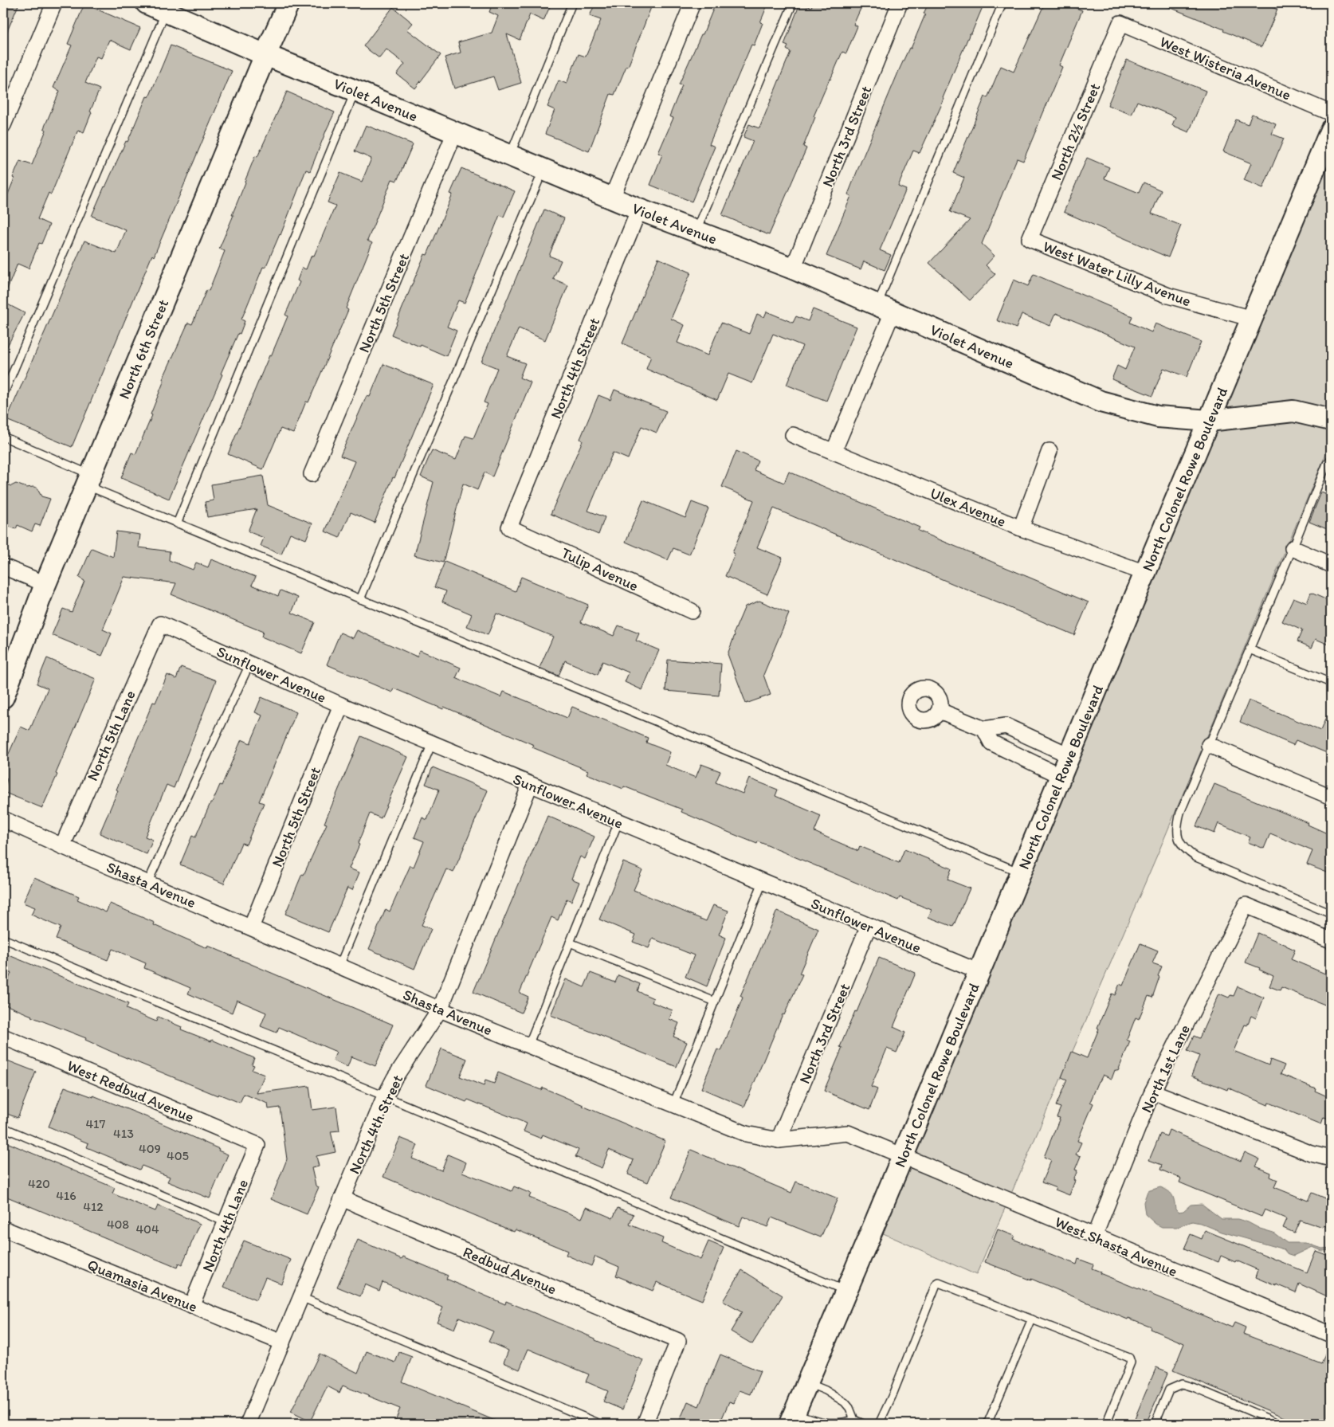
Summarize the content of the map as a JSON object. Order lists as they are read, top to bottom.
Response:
{
  "streets": {
    "street": [
      "West Wisteria Avenue",
      "Violet Avenue",
      "North 2½ Street",
      "North 3rd Street",
      "West Water Lilly Avenue",
      "North 5th Street",
      "North 6th Street",
      "North 4th Street",
      "North Colonel Rowe Boulevard",
      "Ulex Avenue",
      "Tulip Avenue",
      "Sunflower Avenue",
      "North 5th Lane",
      "Shasta Avenue",
      "North 1st Lane",
      "West Redbud Avenue",
      "North 4th Lane",
      "West Shasta Avenue",
      "Redbud Avenue",
      "Quamasia Avenue"
    ]
  },
  "crossings": [
    ["West Wisteria Avenue", "North 2½ Street"],
    ["Violet Avenue", "North 3rd Street"],
    ["Violet Avenue", "North 5th Street"],
    ["Violet Avenue", "North 6th Street"],
    ["Violet Avenue", "North 4th Street"],
    ["Violet Avenue", "North Colonel Rowe Boulevard"],
    ["North 2½ Street", "West Water Lilly Avenue"],
    ["North 3rd Street", "Sunflower Avenue"],
    ["North 3rd Street", "Shasta Avenue"],
    ["West Water Lilly Avenue", "North Colonel Rowe Boulevard"],
    ["North 5th Street", "Sunflower Avenue"],
    ["North 5th Street", "Shasta Avenue"],
    ["North 4th Street", "Tulip Avenue"],
    ["North 4th Street", "Sunflower Avenue"],
    ["North 4th Street", "Shasta Avenue"],
    ["North 4th Street", "Redbud Avenue"],
    ["North 4th Street", "Quamasia Avenue"],
    ["North Colonel Rowe Boulevard", "Ulex Avenue"],
    ["North Colonel Rowe Boulevard", "Sunflower Avenue"],
    ["North Colonel Rowe Boulevard", "Shasta Avenue"],
    ["North Colonel Rowe Boulevard", "West Shasta Avenue"],
    ["Sunflower Avenue", "North 5th Lane"],
    ["North 5th Lane", "Shasta Avenue"],
    ["Shasta Avenue", "West Shasta Avenue"],
    ["North 1st Lane", "West Shasta Avenue"],
    ["West Redbud Avenue", "North 4th Lane"],
    ["North 4th Lane", "Quamasia Avenue"]
  ],
  "house_numbers": [
    "417",
    "413",
    "409",
    "405",
    "420",
    "416",
    "412",
    "408",
    "404"
  ]
}
